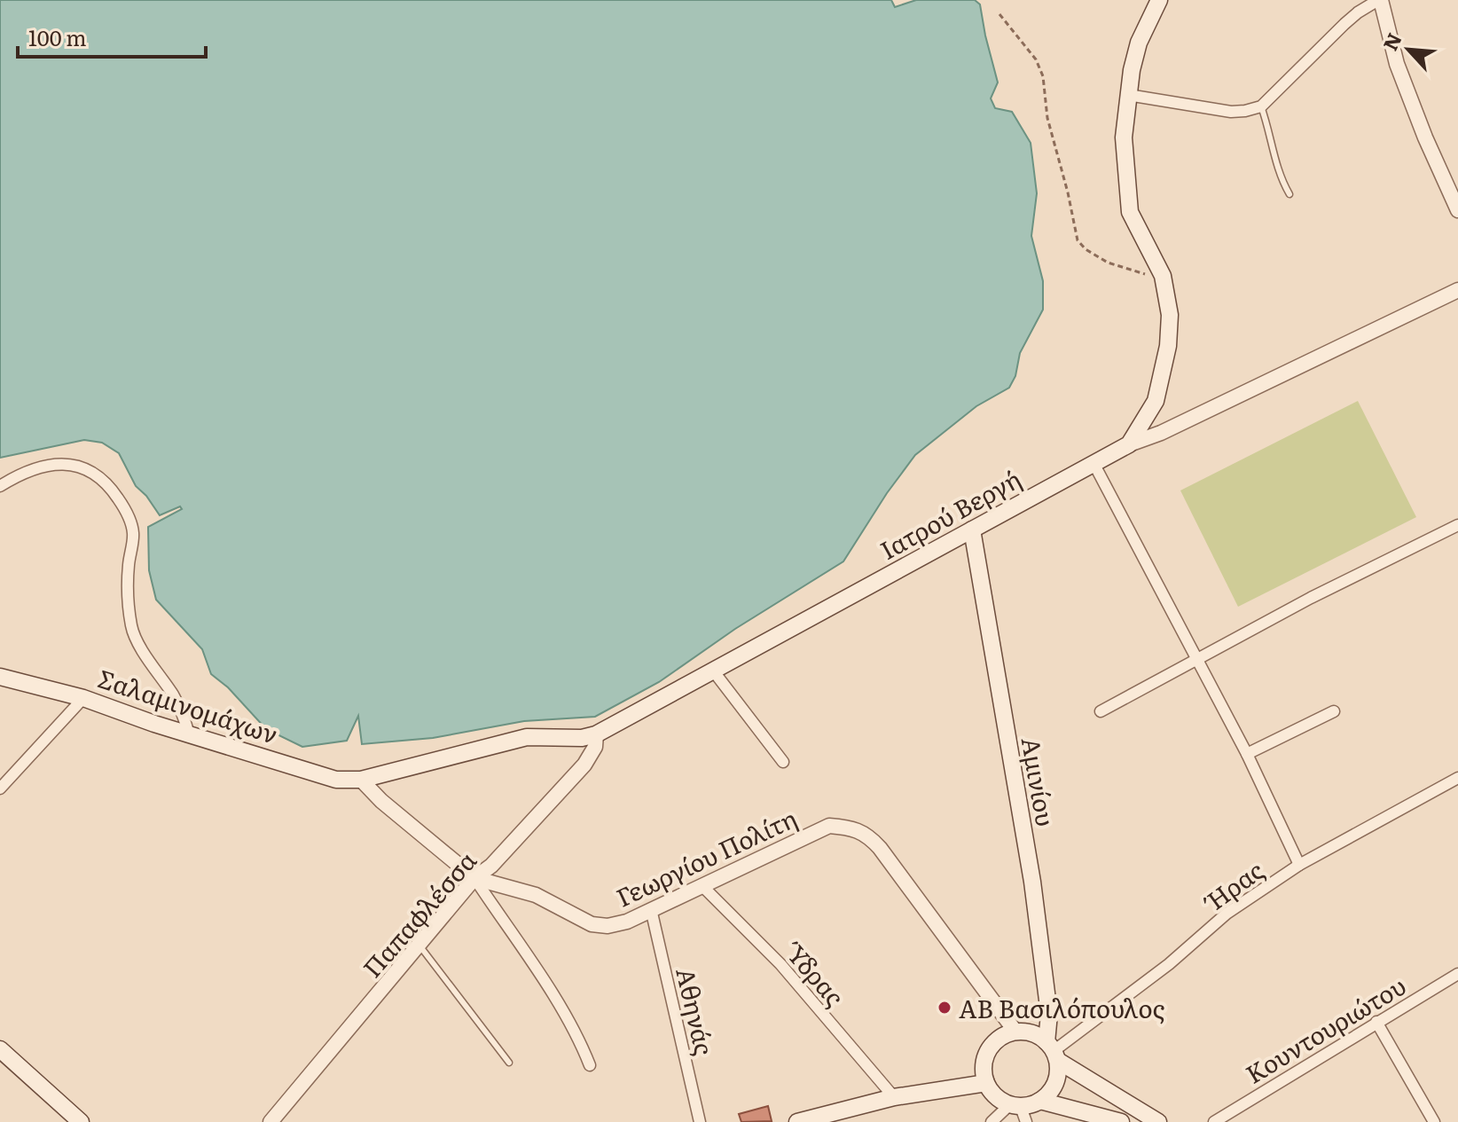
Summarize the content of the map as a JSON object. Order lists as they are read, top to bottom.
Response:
{
  "streets": {
    "main road": ["Ιατρού Βεργή", "Σαλαμινομάχων", "Αμινίου"],
    "street": [
      "Γεωργίου Πολίτη",
      "Ήρας",
      "Παπαφλέσσα",
      "Ύδρας",
      "Αθηνάς",
      "Κουντουριώτου"
    ]
  },
  "crossings": [
    ["Ιατρού Βεργή", "Σαλαμινομάχων"],
    ["Ιατρού Βεργή", "Αμινίου"],
    ["Ιατρού Βεργή", "Γεωργίου Πολίτη"],
    ["Ιατρού Βεργή", "Παπαφλέσσα"],
    ["Σαλαμινομάχων", "Γεωργίου Πολίτη"],
    ["Αμινίου", "Γεωργίου Πολίτη"],
    ["Αμινίου", "Ήρας"],
    ["Γεωργίου Πολίτη", "Ήρας"],
    ["Γεωργίου Πολίτη", "Παπαφλέσσα"],
    ["Γεωργίου Πολίτη", "Ύδρας"],
    ["Γεωργίου Πολίτη", "Αθηνάς"]
  ],
  "places": ["ΑΒ Βασιλόπουλος"],
  "scale_bar": "100 m",
  "north": "top left"
}
